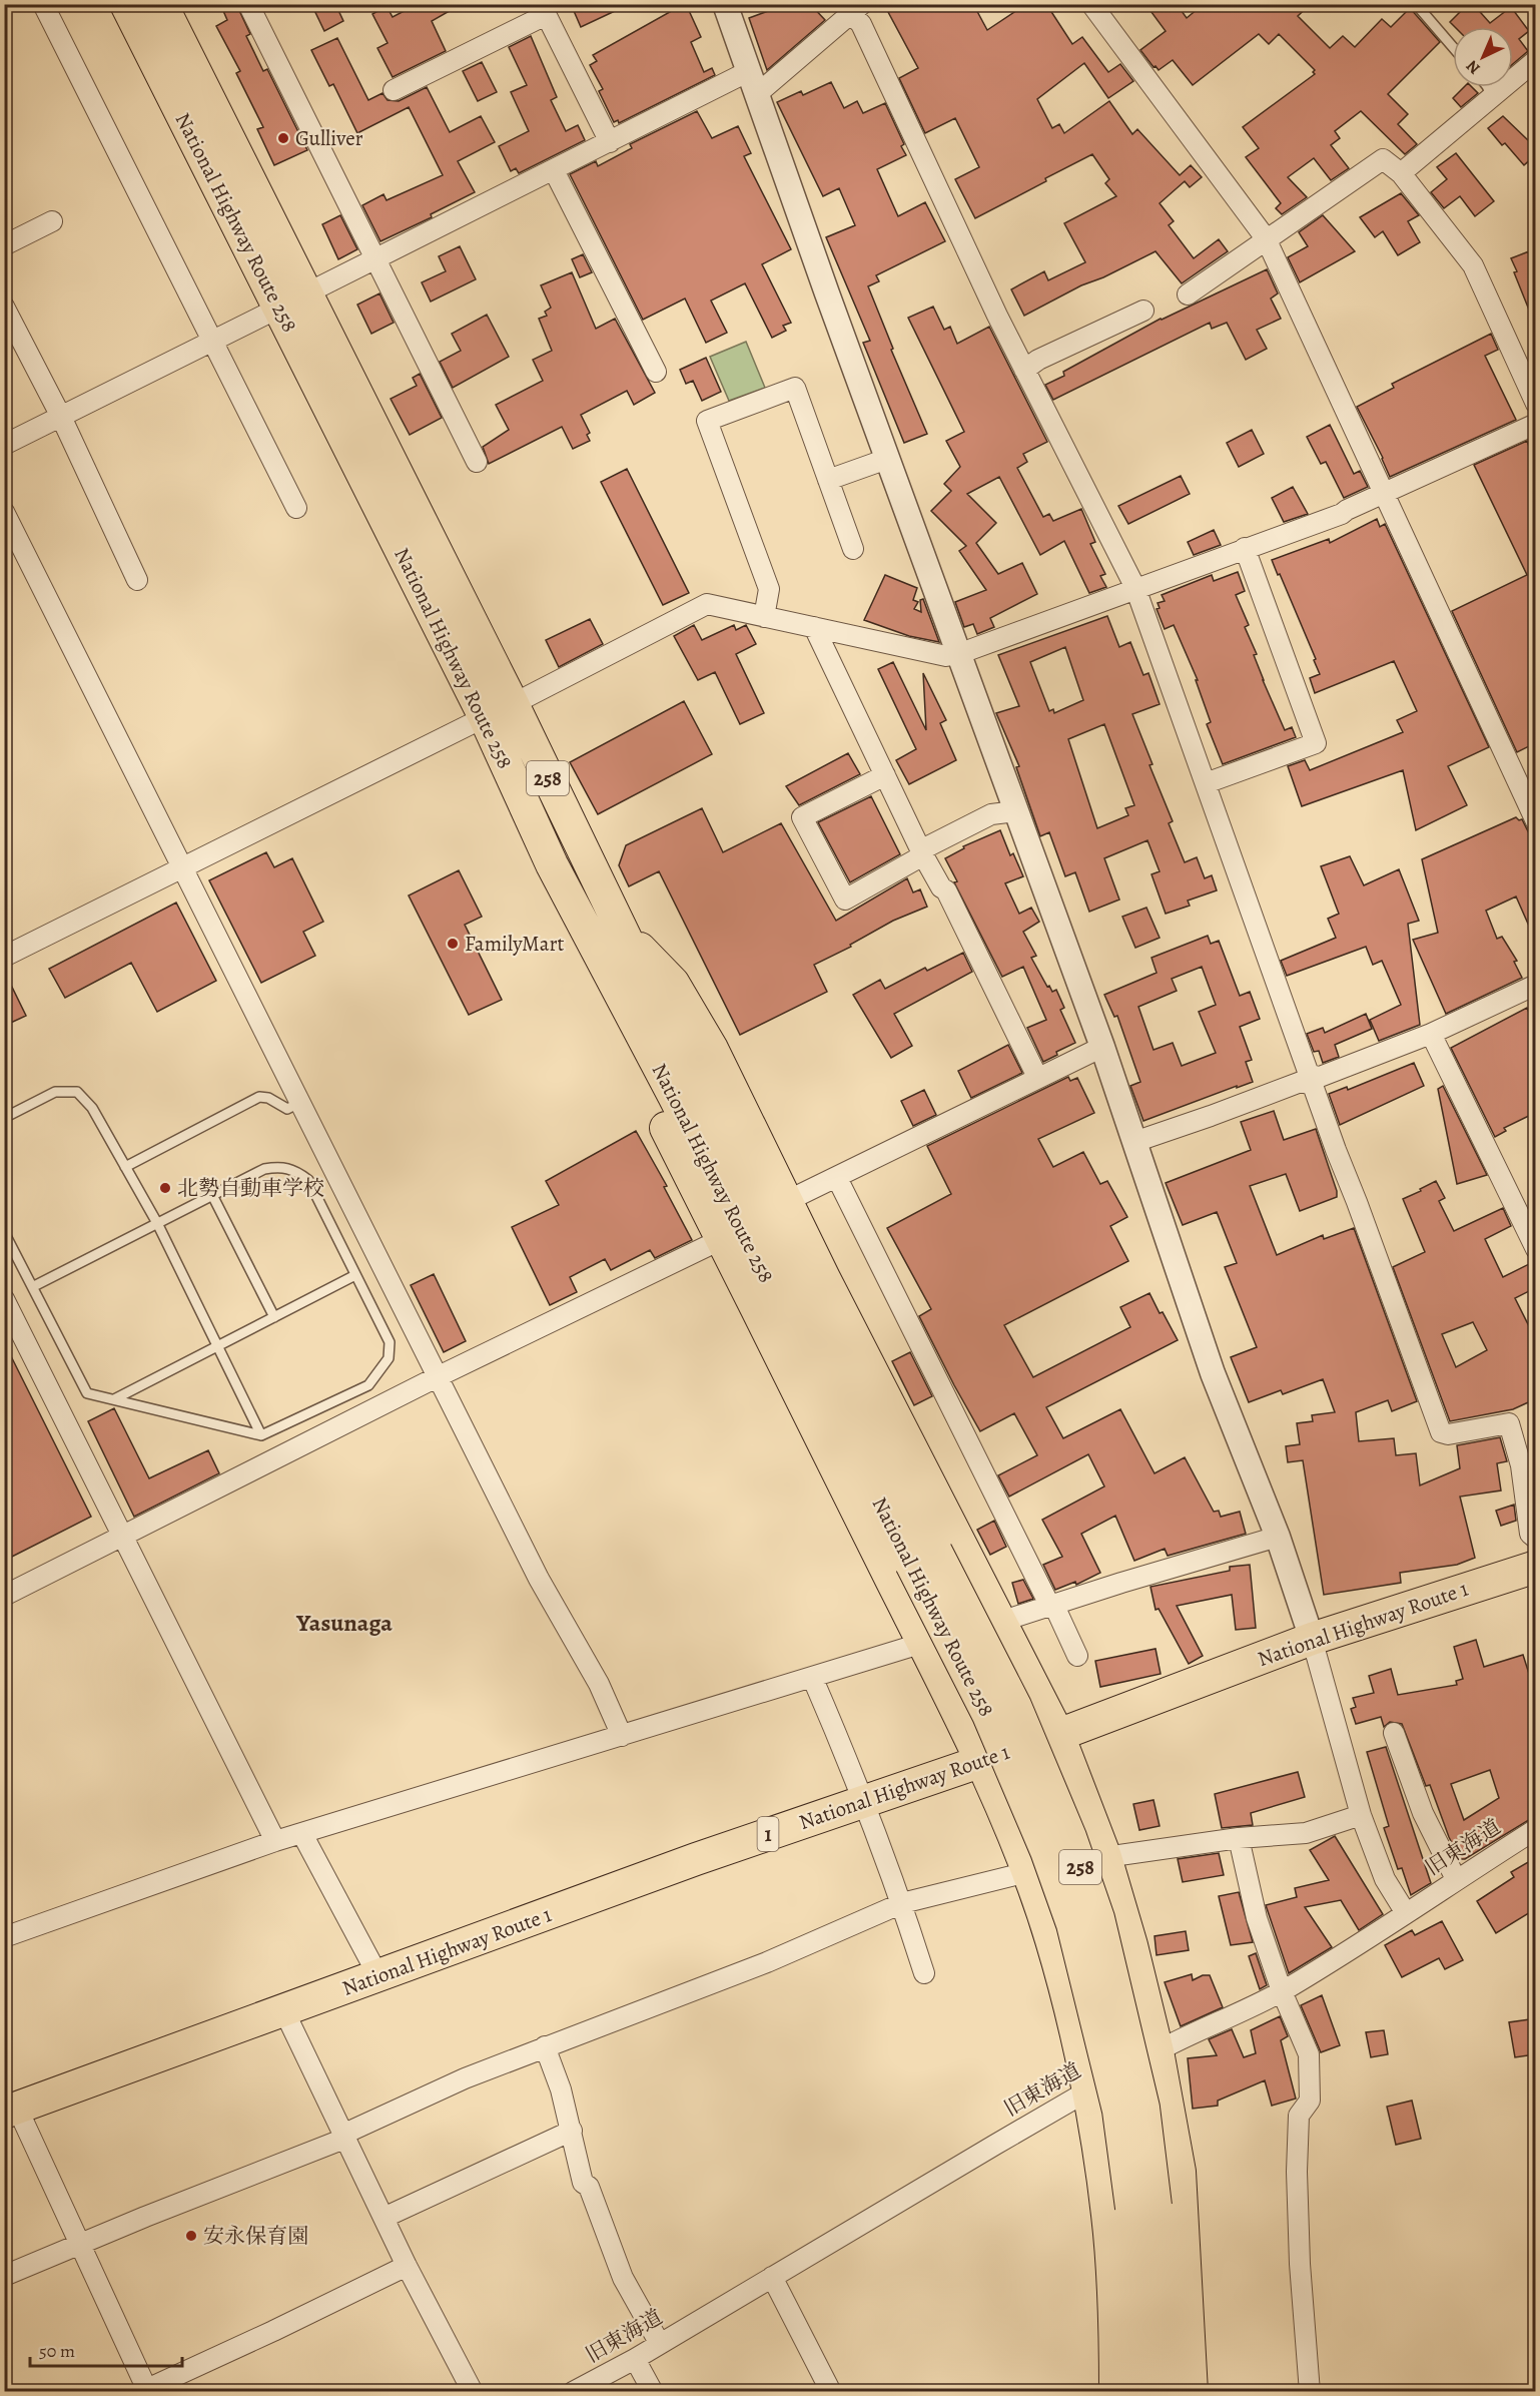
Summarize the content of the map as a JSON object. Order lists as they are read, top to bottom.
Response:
{
  "streets": {
    "highway": [
      "National Highway Route 258",
      "258",
      "National Highway Route 1",
      "1"
    ],
    "street": ["旧東海道"]
  },
  "districts": ["Yasunaga"],
  "places": [
    "Gulliver",
    "FamilyMart",
    "北勢自動車学校",
    "安永保育園"
  ],
  "scale_bar": "50 m",
  "north": "bottom left"
}
